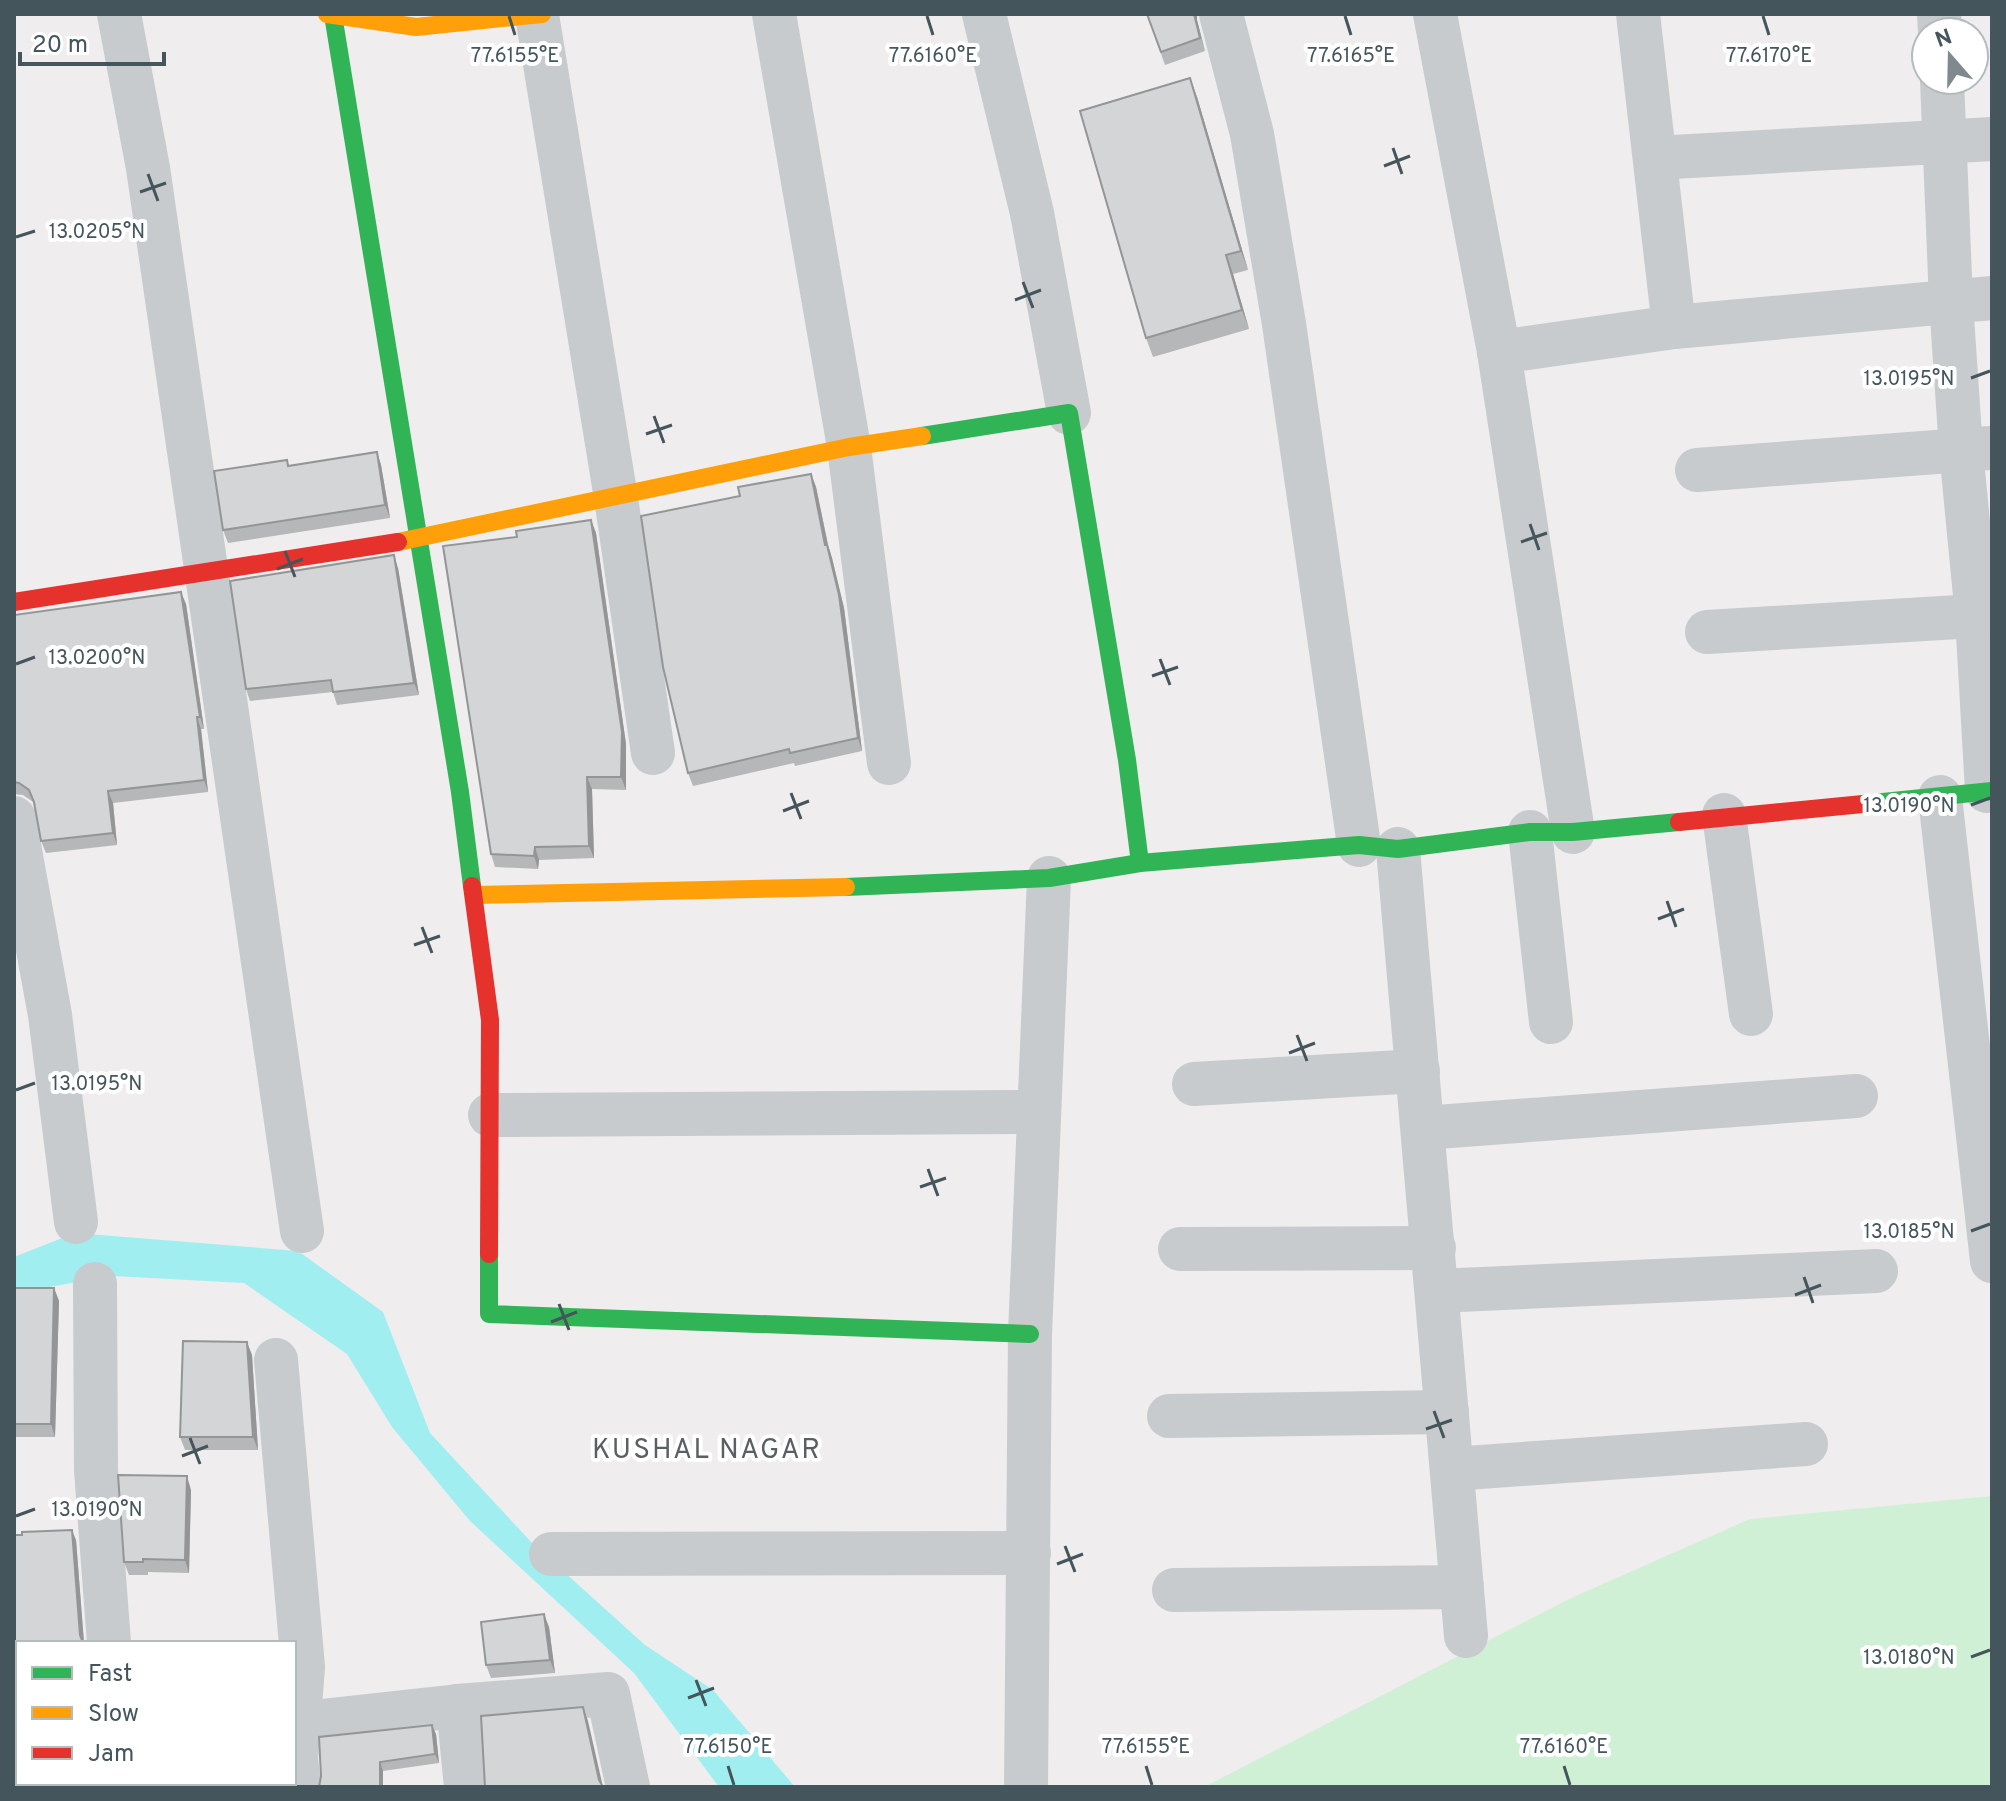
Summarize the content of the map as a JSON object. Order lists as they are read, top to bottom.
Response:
{
  "districts": ["KUSHAL NAGAR"],
  "legend": ["Fast", "Slow", "Jam"],
  "scale_bar": "20 m",
  "north": "top",
  "coordinates": [
    "77.6155°E",
    "77.6160°E",
    "77.6165°E",
    "77.6170°E",
    "13.0205°N",
    "13.0195°N",
    "13.0200°N",
    "13.0190°N",
    "13.0185°N",
    "13.0180°N",
    "77.6150°E"
  ]
}
